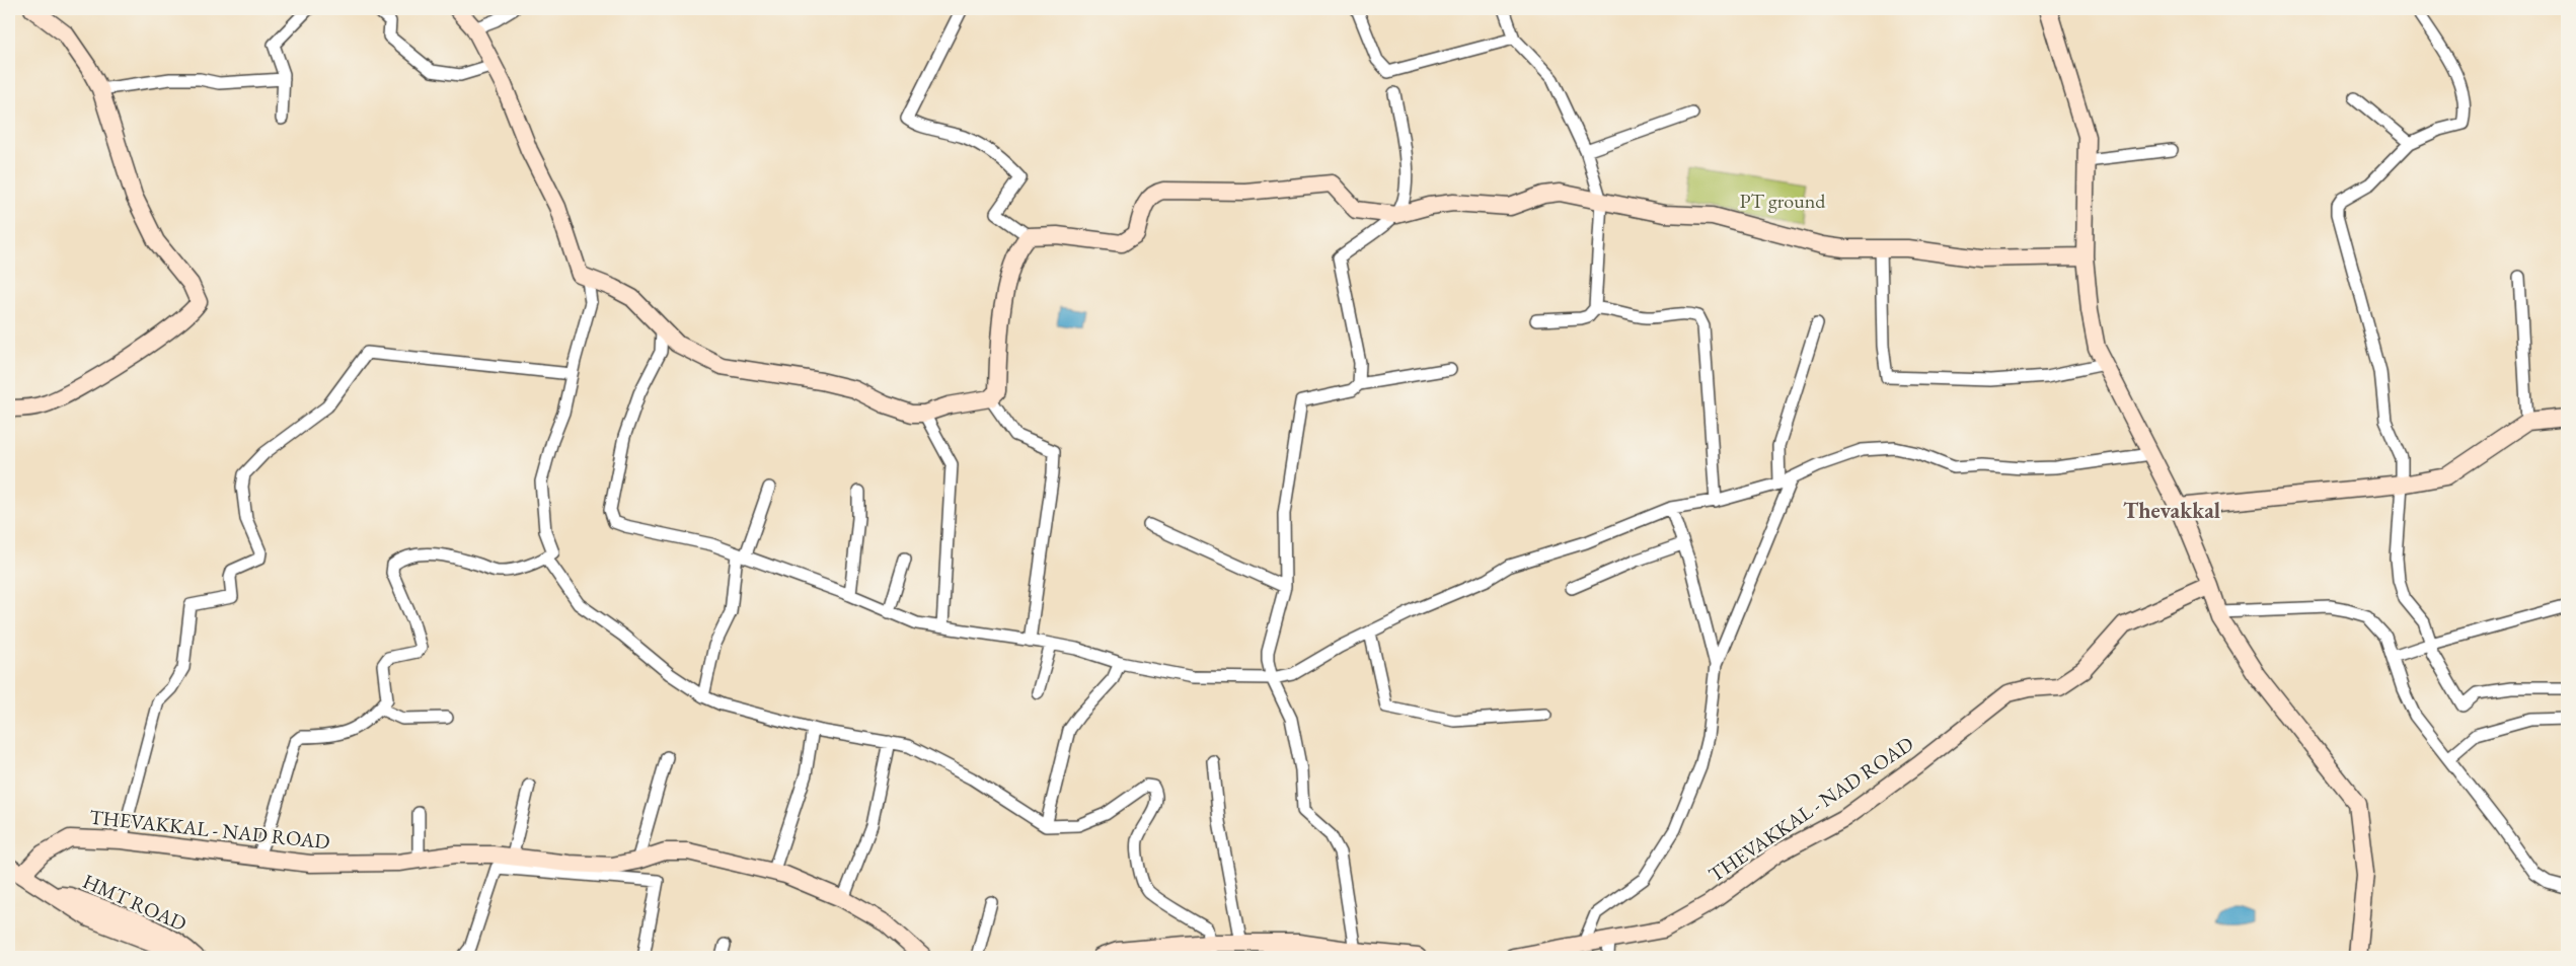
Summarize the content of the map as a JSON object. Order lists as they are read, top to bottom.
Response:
{
  "streets": {
    "main road": ["THEVAKKAL - NAD ROAD", "HMT ROAD"]
  },
  "crossings": [
    ["THEVAKKAL - NAD ROAD", "HMT ROAD"]
  ],
  "districts": ["Thevakkal"],
  "parks": ["PT ground"]
}
